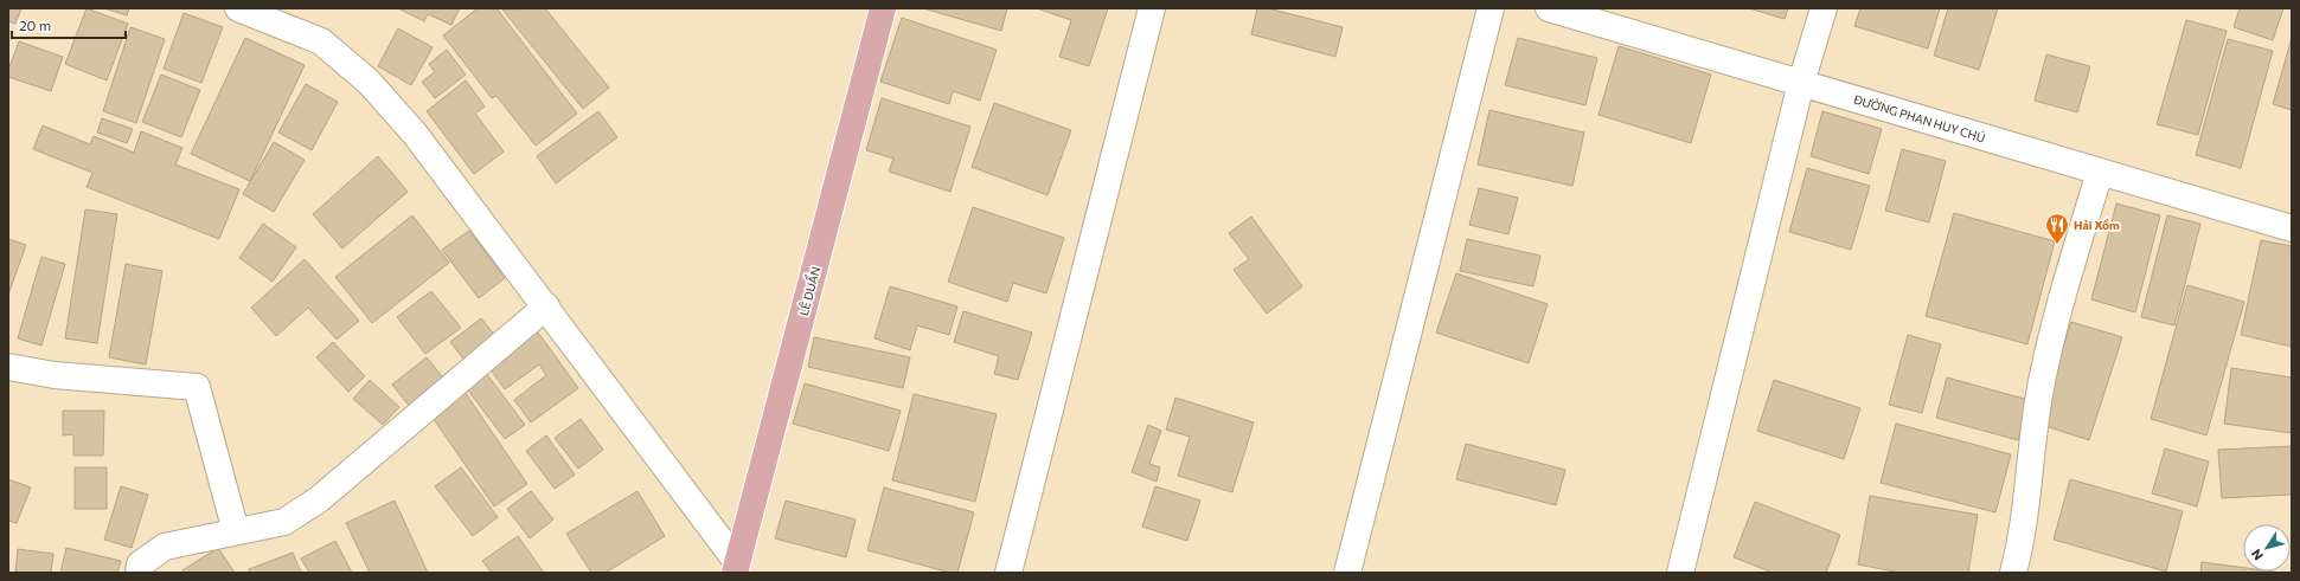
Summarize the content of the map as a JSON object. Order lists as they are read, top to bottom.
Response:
{
  "streets": {
    "main road": ["LÊ DUẨN"],
    "street": ["ĐƯỜNG PHAN HUY CHÚ"]
  },
  "places": {
    "restaurant": ["Hải Xồm"]
  },
  "scale_bar": "20 m",
  "north": "bottom left"
}
